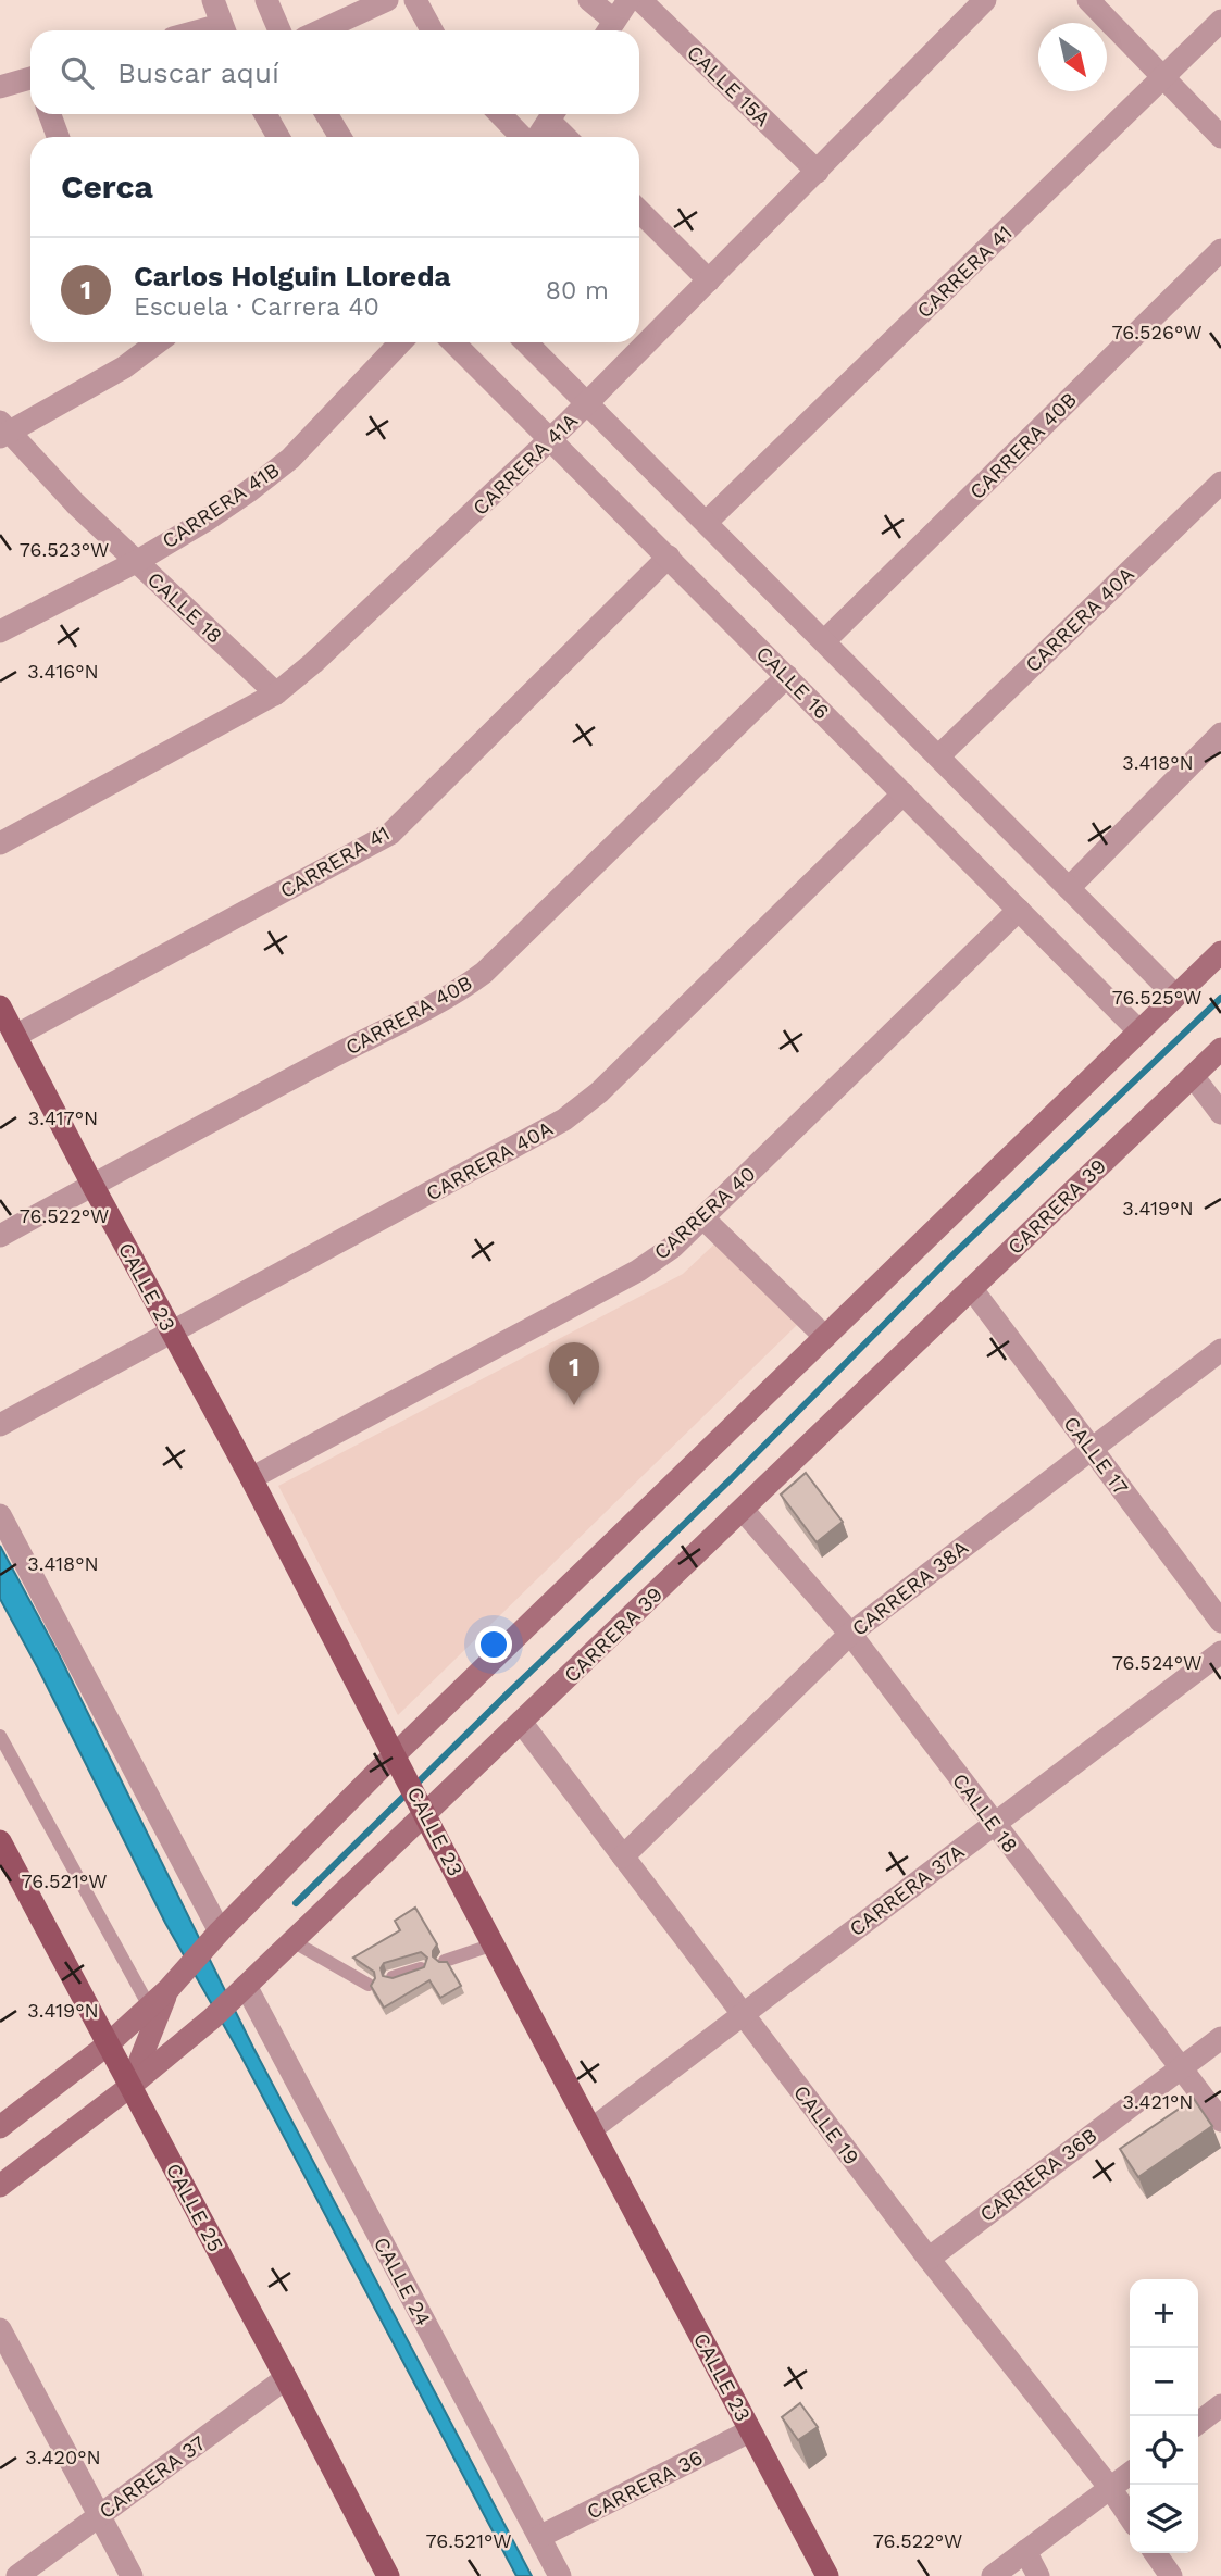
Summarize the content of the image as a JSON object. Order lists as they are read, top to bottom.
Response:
{
  "streets": {
    "main road": ["CARRERA 39", "CALLE 23", "CALLE 25"],
    "street": [
      "CALLE 15A",
      "CARRERA 41",
      "CARRERA 40B",
      "CARRERA 41A",
      "CARRERA 41B",
      "CALLE 18",
      "CARRERA 40A",
      "CALLE 16",
      "CARRERA 40",
      "CALLE 17",
      "CARRERA 38A",
      "CARRERA 37A",
      "CALLE 19",
      "CARRERA 36B",
      "CALLE 24",
      "CARRERA 37",
      "CARRERA 36"
    ]
  },
  "crossings": [
    ["CALLE 15A", "CARRERA 41A"],
    ["CARRERA 41", "CALLE 16"],
    ["CARRERA 41", "CALLE 23"],
    ["CARRERA 40B", "CALLE 16"],
    ["CARRERA 40B", "CALLE 23"],
    ["CARRERA 41A", "CALLE 18"],
    ["CARRERA 41A", "CALLE 16"],
    ["CARRERA 41B", "CALLE 18"],
    ["CALLE 18", "CARRERA 39"],
    ["CALLE 18", "CARRERA 38A"],
    ["CALLE 18", "CARRERA 37A"],
    ["CALLE 18", "CARRERA 36B"],
    ["CARRERA 40A", "CALLE 16"],
    ["CARRERA 40A", "CALLE 23"],
    ["CALLE 16", "CARRERA 40"],
    ["CARRERA 39", "CALLE 23"],
    ["CARRERA 39", "CALLE 17"],
    ["CARRERA 39", "CALLE 19"],
    ["CARRERA 39", "CALLE 25"],
    ["CARRERA 39", "CALLE 24"],
    ["CARRERA 40", "CALLE 23"],
    ["CALLE 23", "CARRERA 37A"],
    ["CALLE 23", "CARRERA 36"],
    ["CALLE 17", "CARRERA 38A"],
    ["CARRERA 38A", "CALLE 19"],
    ["CARRERA 37A", "CALLE 19"],
    ["CALLE 19", "CARRERA 36B"],
    ["CALLE 25", "CARRERA 37"],
    ["CALLE 24", "CARRERA 36"]
  ],
  "north": "bottom right",
  "page": {
    "search": "Buscar aquí",
    "heading": "Cerca",
    "list": [
      {
        "mark": "1",
        "name": "Carlos Holguin Lloreda",
        "note": "Escuela · Carrera 40",
        "value": "80 m"
      }
    ],
    "pins": "1",
    "map_buttons": ["+", "−"]
  },
  "coordinates": [
    "76.526°W",
    "76.523°W",
    "3.416°N",
    "3.418°N",
    "76.525°W",
    "3.417°N",
    "3.419°N",
    "76.522°W",
    "76.524°W",
    "76.521°W",
    "3.421°N",
    "3.420°N"
  ]
}
